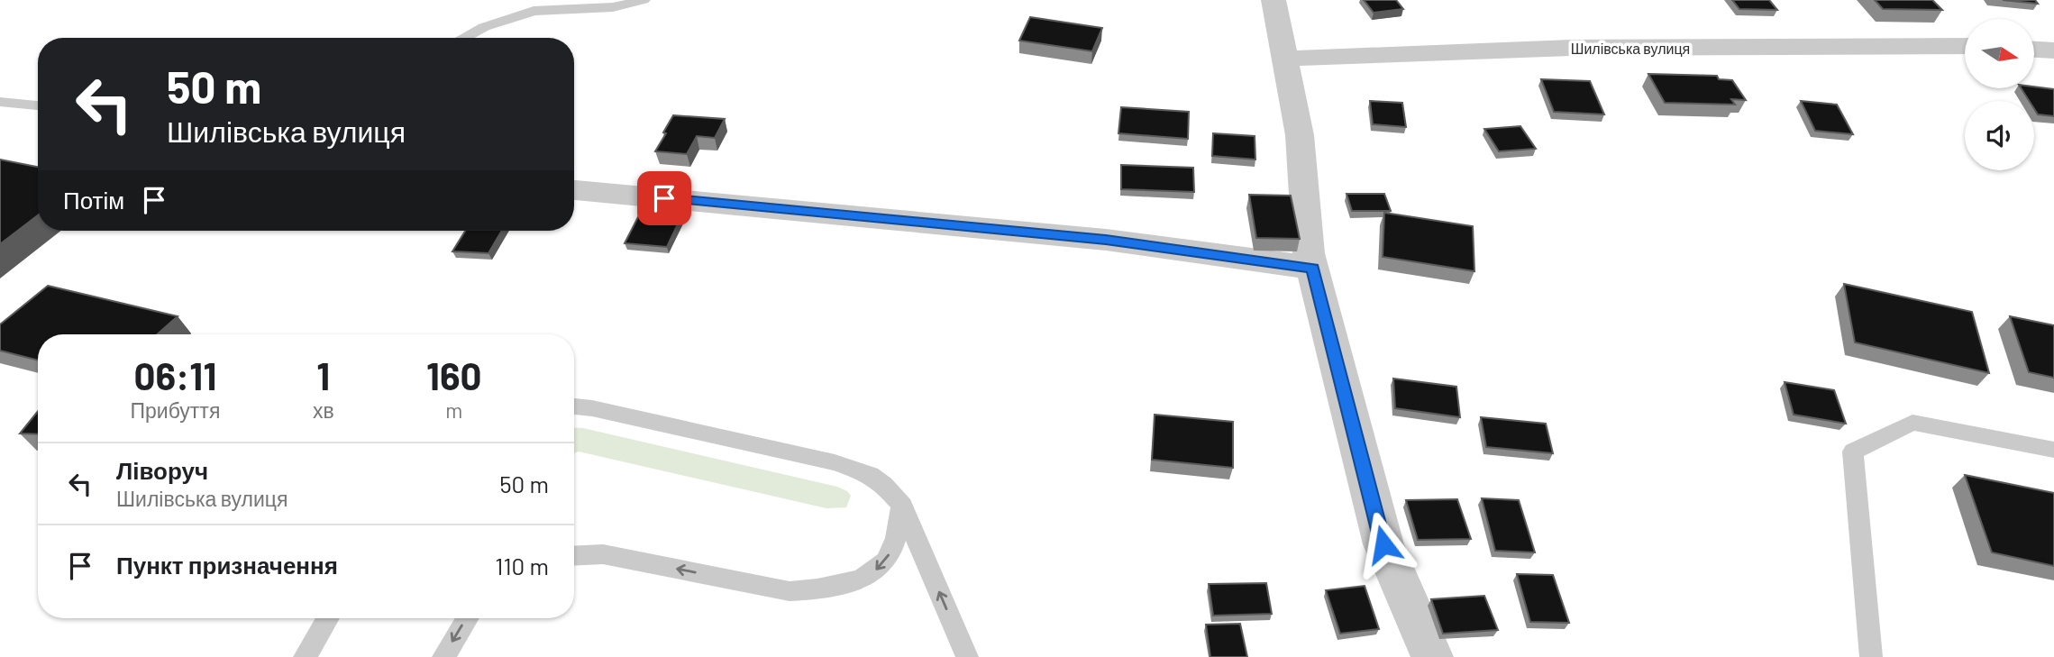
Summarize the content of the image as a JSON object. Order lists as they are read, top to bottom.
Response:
{
  "streets": {
    "street": ["Шилівська вулиця"]
  },
  "north": "right",
  "page": {
    "turn": ["50 m", "Шилівська вулиця"],
    "then": "Потім",
    "eta": [
      "06:11",
      "Прибуття",
      "1",
      "хв",
      "160",
      "m"
    ],
    "list": [
      {
        "name": "Ліворуч",
        "note": "Шилівська вулиця",
        "value": "50 m"
      },
      {
        "name": "Пункт призначення",
        "value": "110 m"
      }
    ]
  }
}
